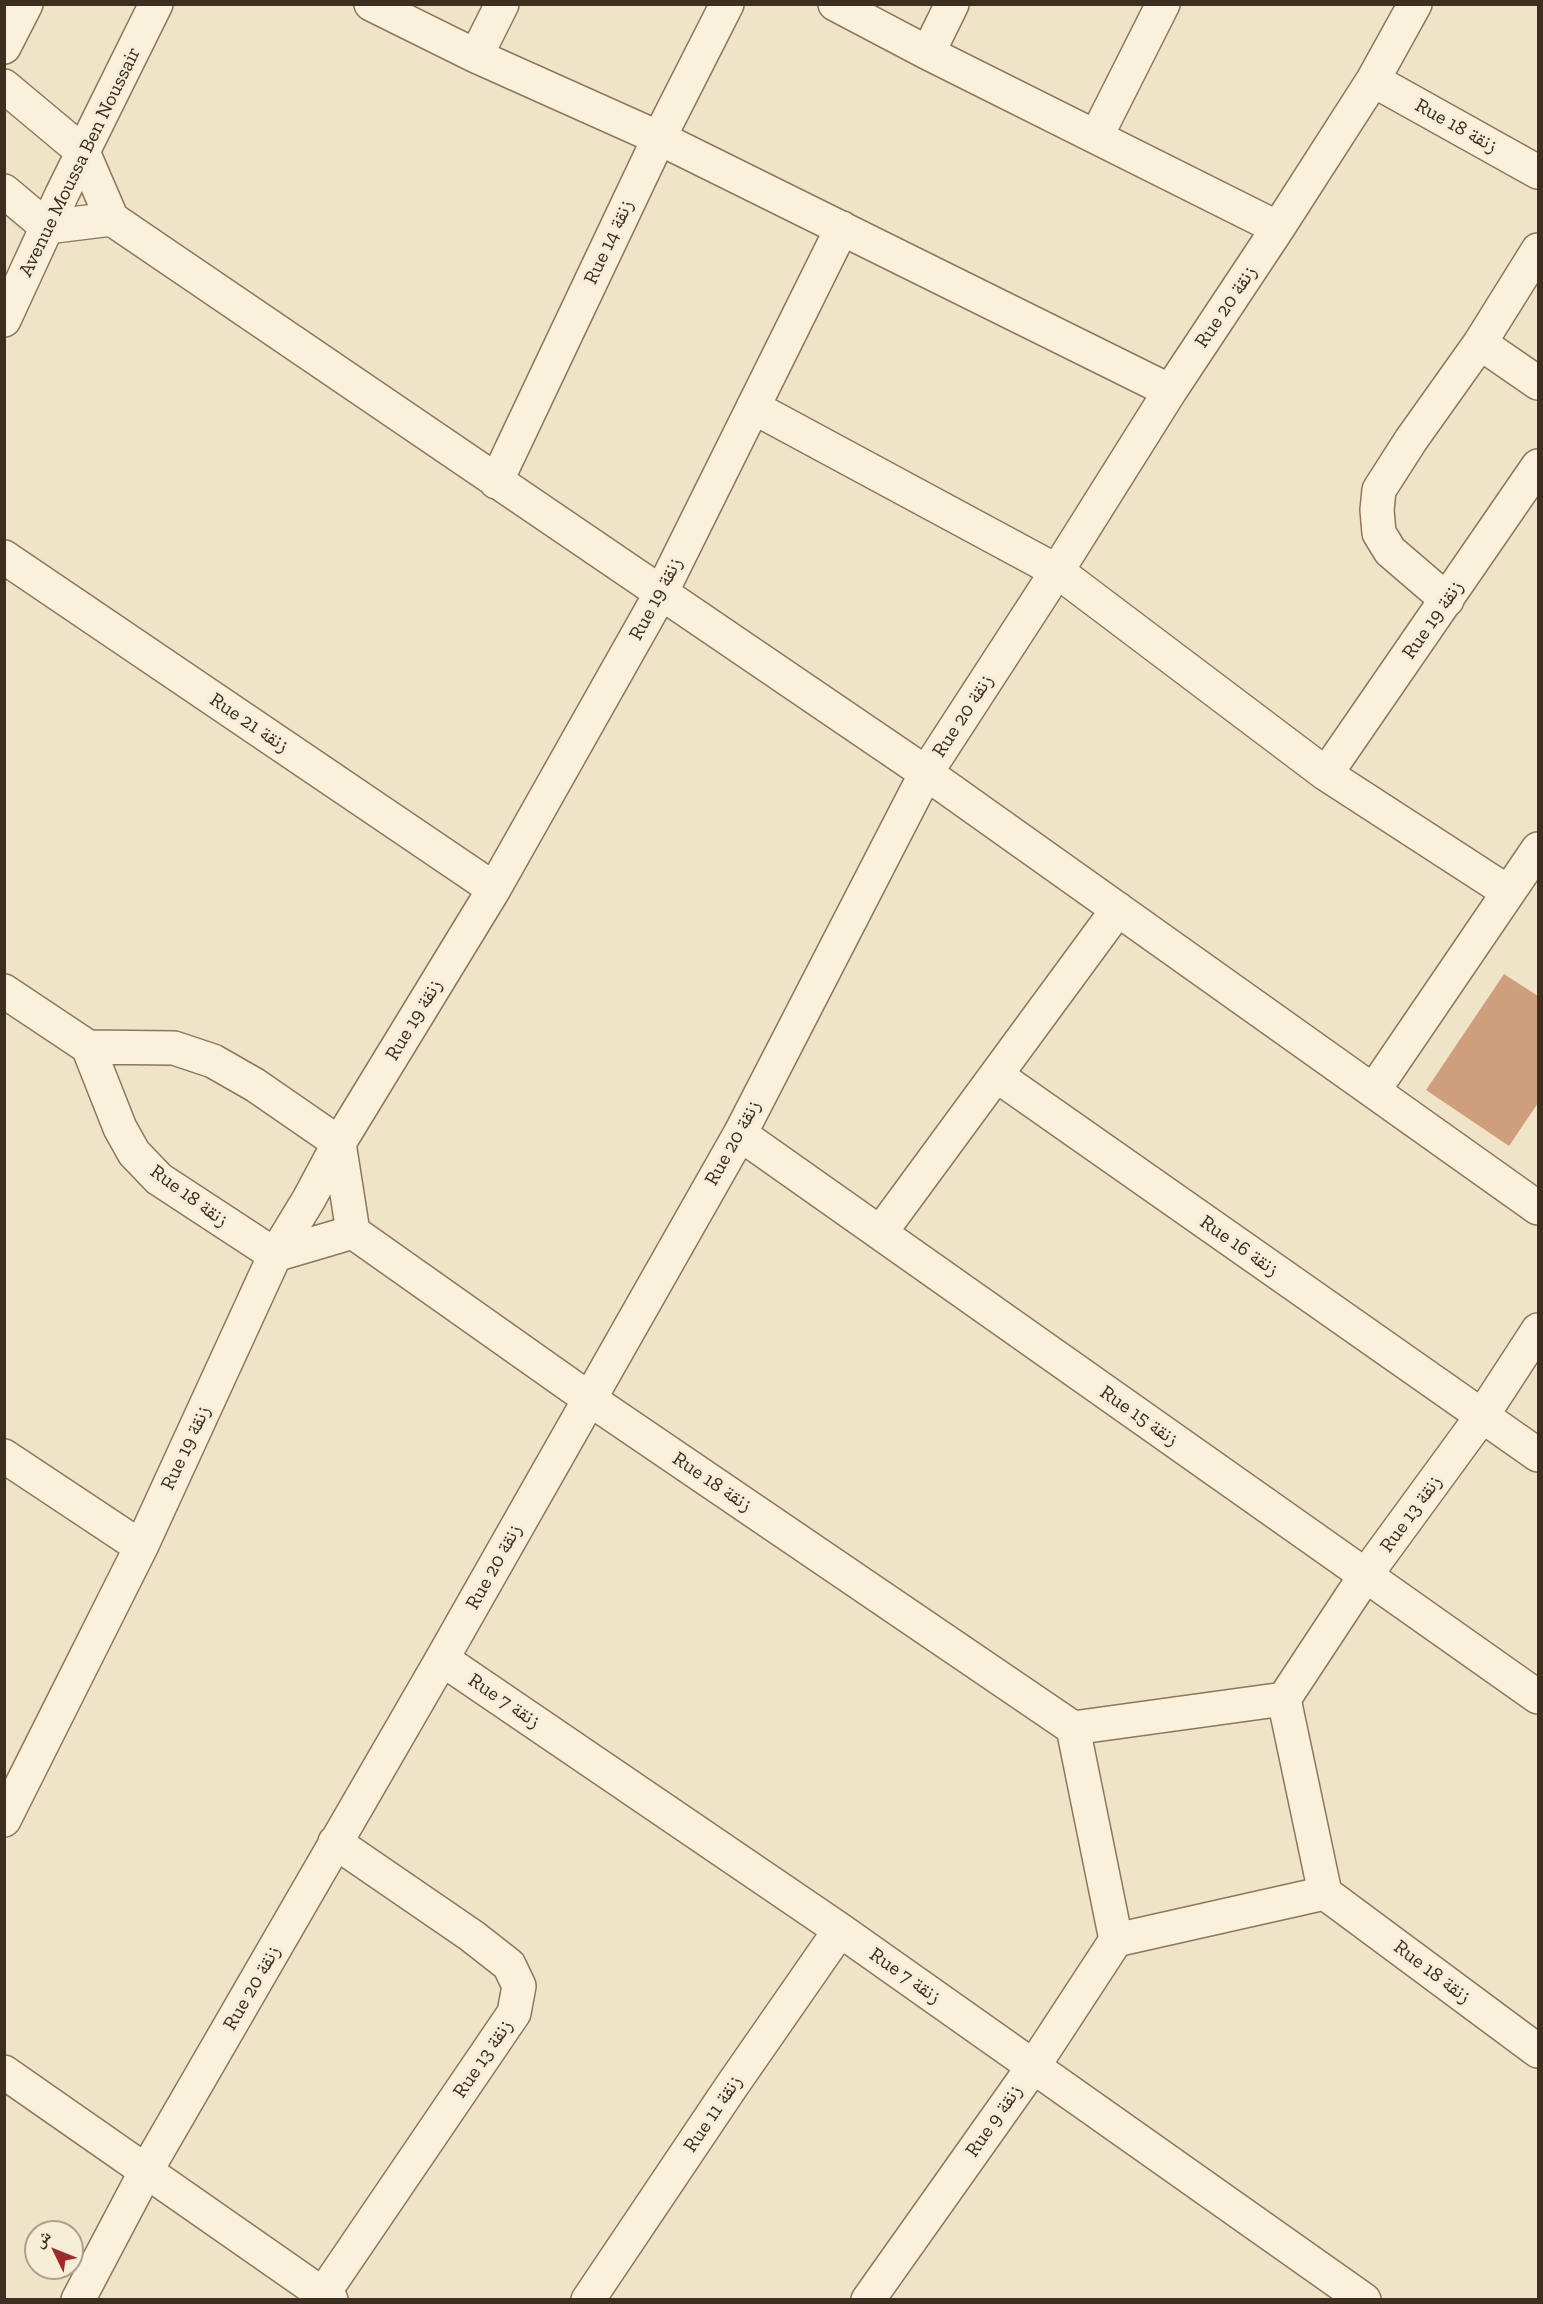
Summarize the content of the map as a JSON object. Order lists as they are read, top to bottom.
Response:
{
  "streets": {
    "street": [
      "Rue 18 زنقة",
      "Avenue Moussa Ben Noussair",
      "Rue 14 زنقة",
      "Rue 20 زنقة",
      "Rue 19 زنقة",
      "Rue 21 زنقة",
      "Rue 16 زنقة",
      "Rue 15 زنقة",
      "Rue 13 زنقة",
      "Rue 7 زنقة",
      "Rue 11 زنقة",
      "Rue 9 زنقة"
    ]
  },
  "crossings": [
    ["Rue 18 زنقة", "Rue 20 زنقة"],
    ["Rue 18 زنقة", "Rue 19 زنقة"],
    ["Rue 20 زنقة", "Rue 15 زنقة"],
    ["Rue 20 زنقة", "Rue 13 زنقة"],
    ["Rue 20 زنقة", "Rue 7 زنقة"],
    ["Rue 19 زنقة", "Rue 21 زنقة"],
    ["Rue 16 زنقة", "Rue 13 زنقة"],
    ["Rue 15 زنقة", "Rue 13 زنقة"],
    ["Rue 7 زنقة", "Rue 11 زنقة"],
    ["Rue 7 زنقة", "Rue 9 زنقة"]
  ],
  "north": "top left"
}
